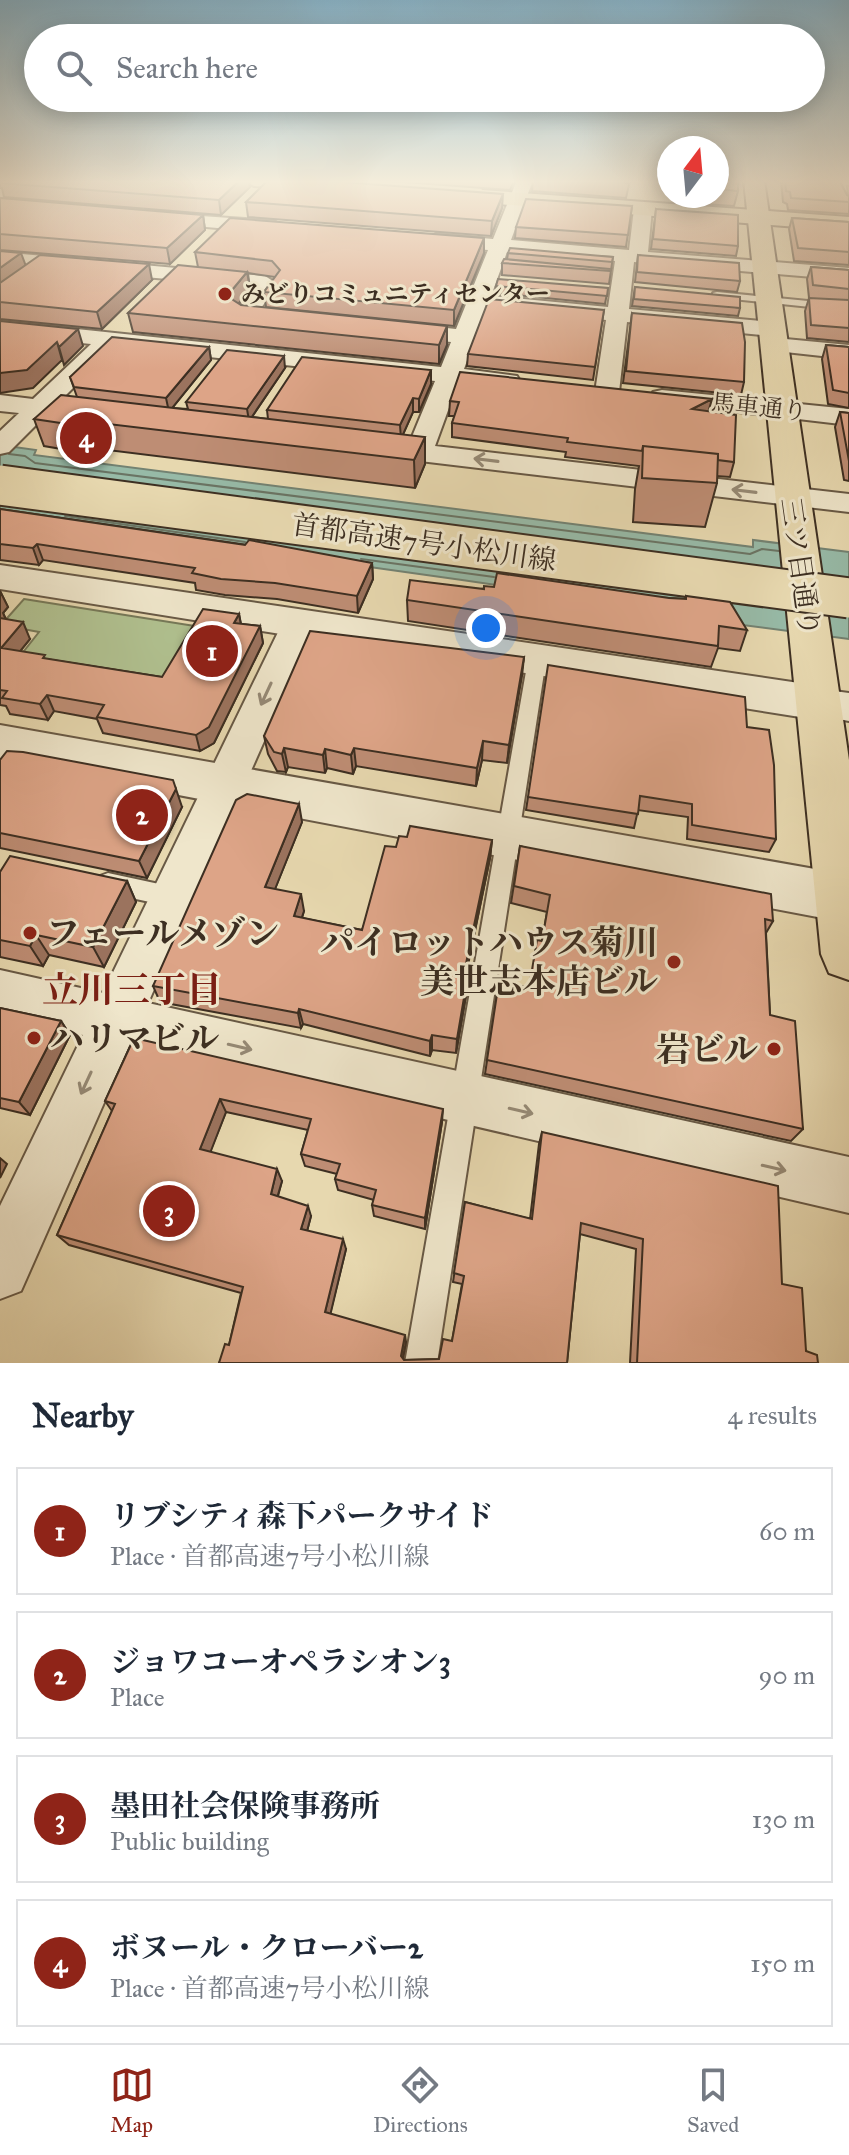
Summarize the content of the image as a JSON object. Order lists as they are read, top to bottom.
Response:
{
  "streets": {
    "main road": ["首都高速7号小松川線", "三ツ目通り"],
    "street": ["馬車通り"]
  },
  "crossings": [
    ["馬車通り", "三ツ目通り"]
  ],
  "districts": ["立川三丁目"],
  "places": [
    "みどりコミュニティセンター",
    "フェールメゾン",
    "パイロットハウス菊川 美世志本店ビル",
    "ハリマビル",
    "岩ビル"
  ],
  "north": "top",
  "page": {
    "search": "Search here",
    "pins": [
      "4",
      "1",
      "2",
      "3"
    ],
    "heading": ["Nearby", "4 results"],
    "list": [
      {
        "mark": "1",
        "name": "リブシティ森下パークサイド",
        "note": "Place · 首都高速7号小松川線",
        "value": "60 m"
      },
      {
        "mark": "2",
        "name": "ジョワコーオペラシオン3",
        "note": "Place",
        "value": "90 m"
      },
      {
        "mark": "3",
        "name": "墨田社会保険事務所",
        "note": "Public building",
        "value": "130 m"
      },
      {
        "mark": "4",
        "name": "ボヌール・クローバー2",
        "note": "Place · 首都高速7号小松川線",
        "value": "150 m"
      }
    ],
    "nav": ["Map", "Directions", "Saved"]
  }
}
